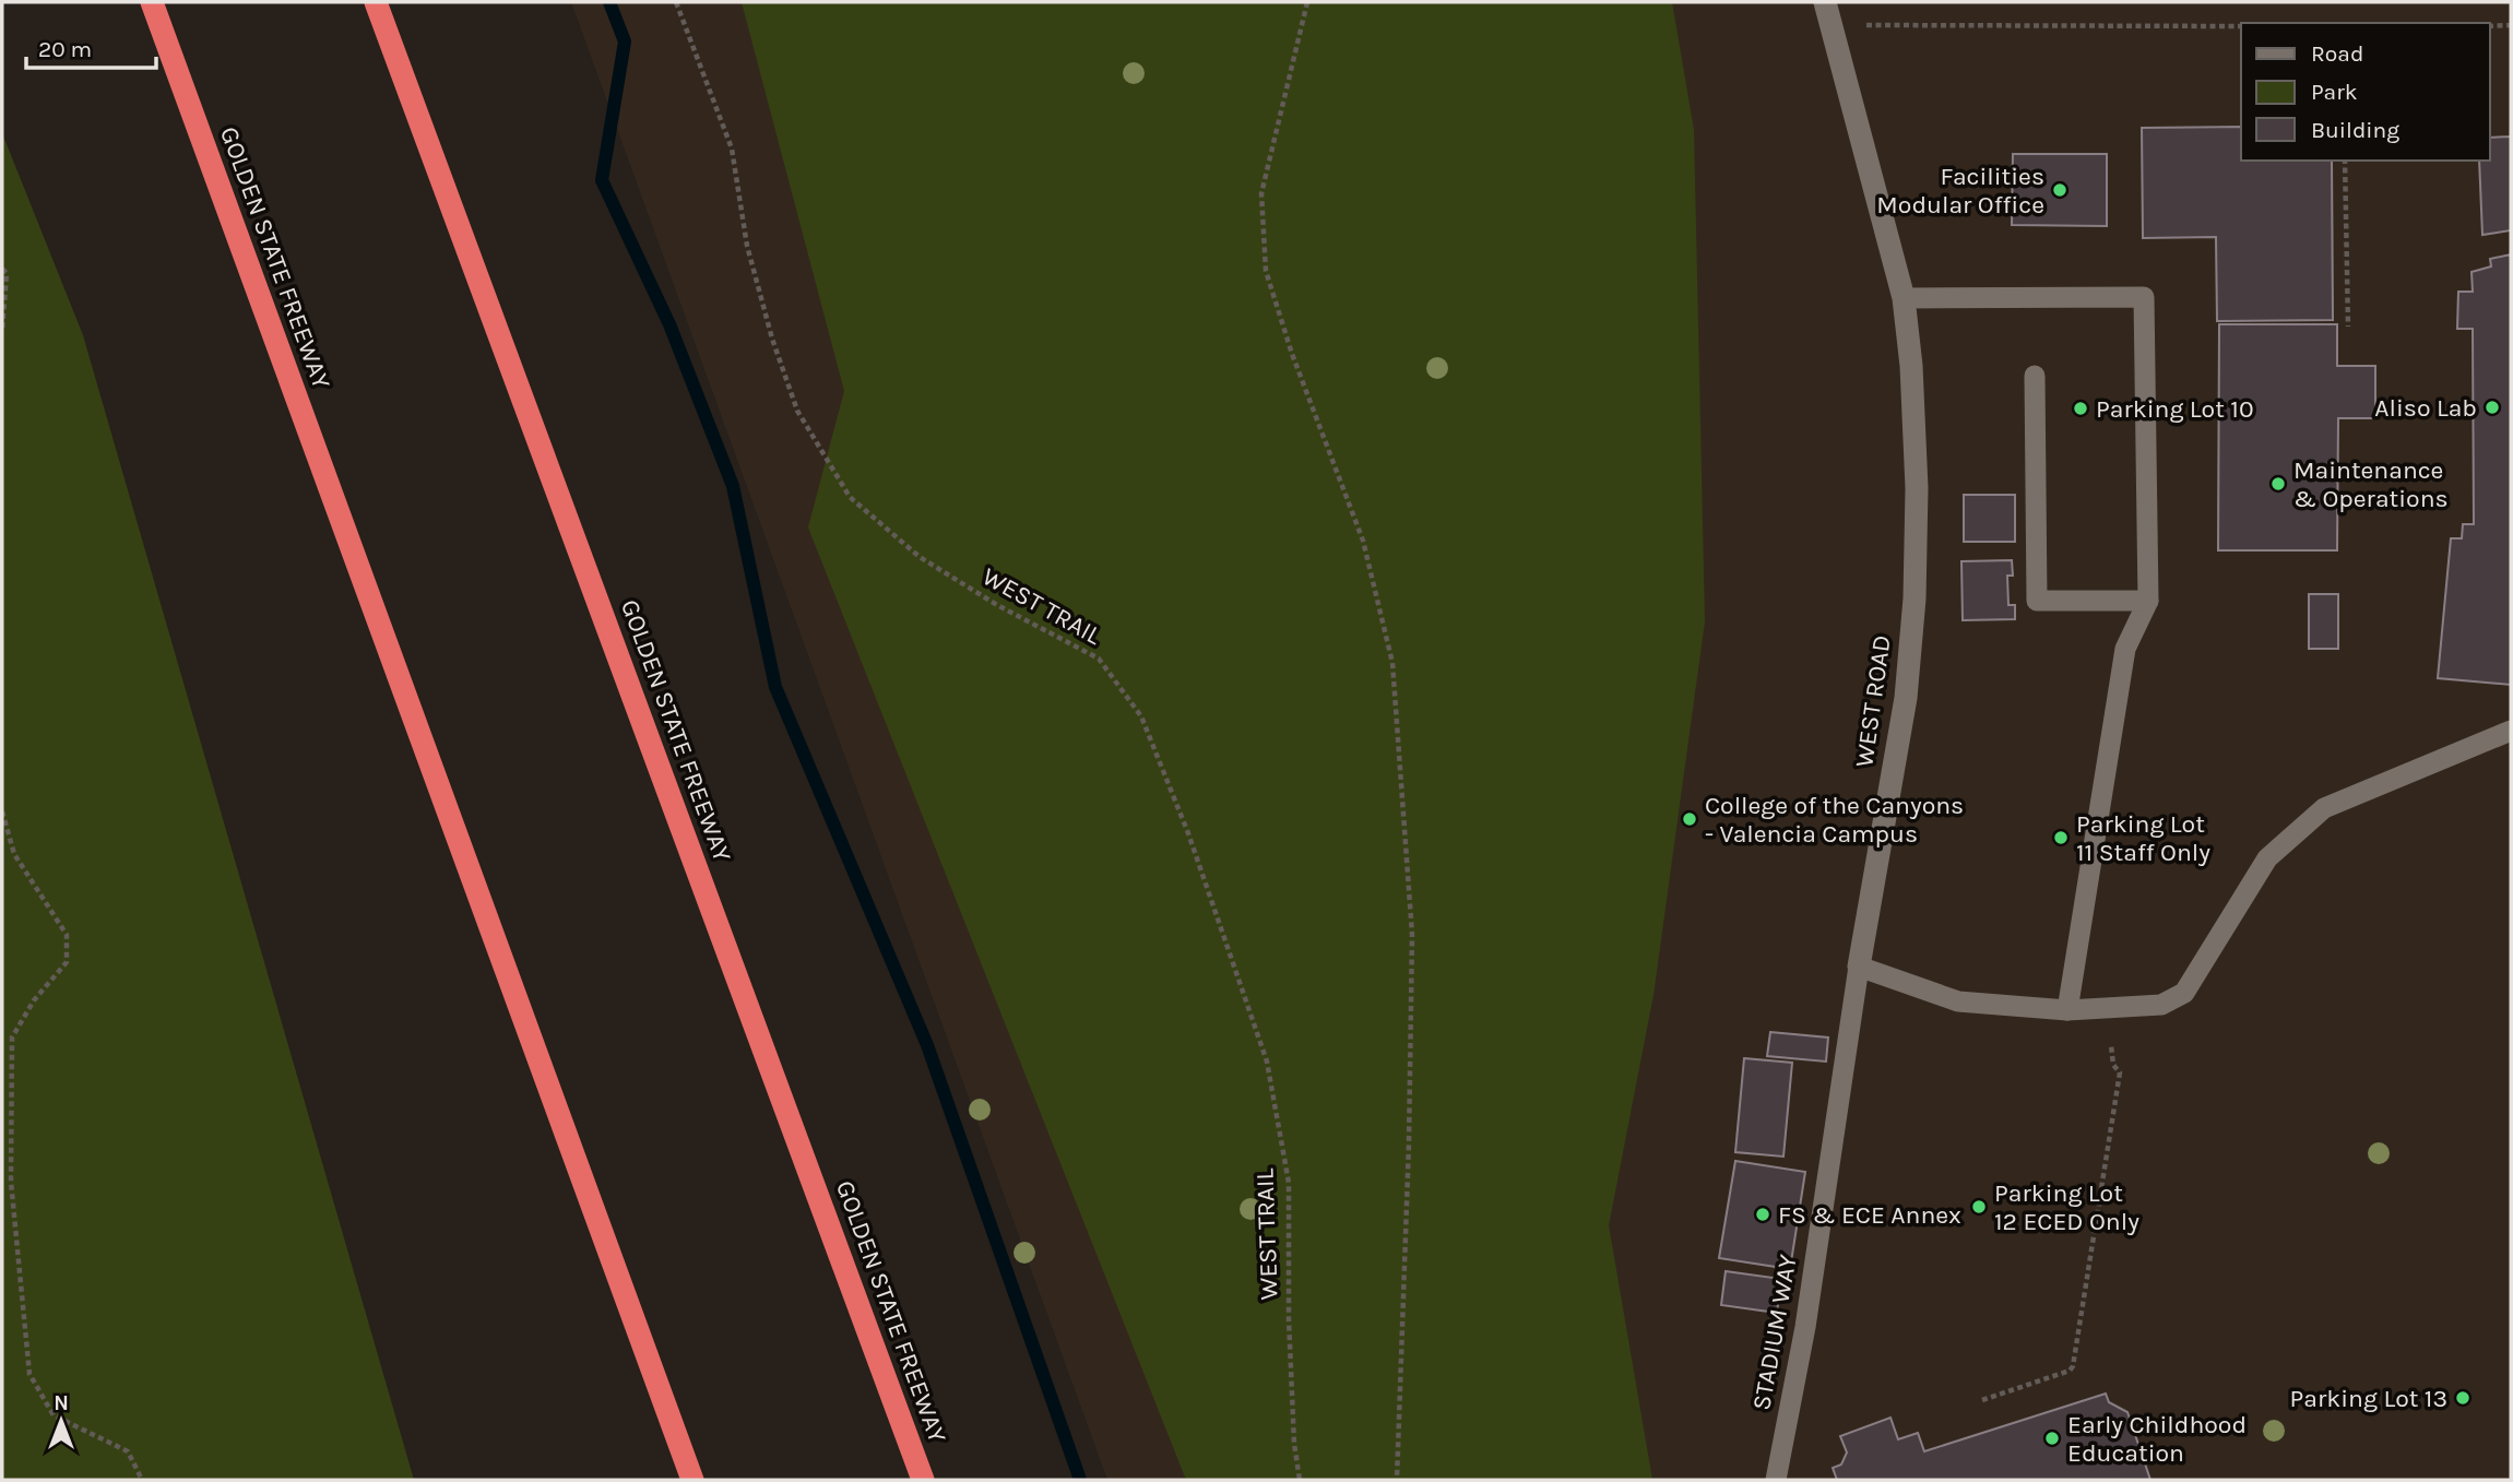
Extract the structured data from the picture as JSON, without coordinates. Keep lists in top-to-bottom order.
{
  "streets": {
    "highway": ["GOLDEN STATE FREEWAY"],
    "street": ["WEST ROAD"],
    "lane": ["STADIUM WAY"],
    "path": ["WEST TRAIL"]
  },
  "crossings": [
    ["WEST ROAD", "STADIUM WAY"]
  ],
  "places": [
    "Facilities Modular Office",
    "Aliso Lab",
    "Parking Lot 10",
    "Maintenance & Operations",
    "College of the Canyons - Valencia Campus",
    "Parking Lot 11 Staff Only",
    "Parking Lot 12 ECED Only",
    "FS & ECE Annex",
    "Parking Lot 13",
    "Early Childhood Education"
  ],
  "legend": ["Road", "Park", "Building"],
  "scale_bar": "20 m",
  "north": "top"
}
